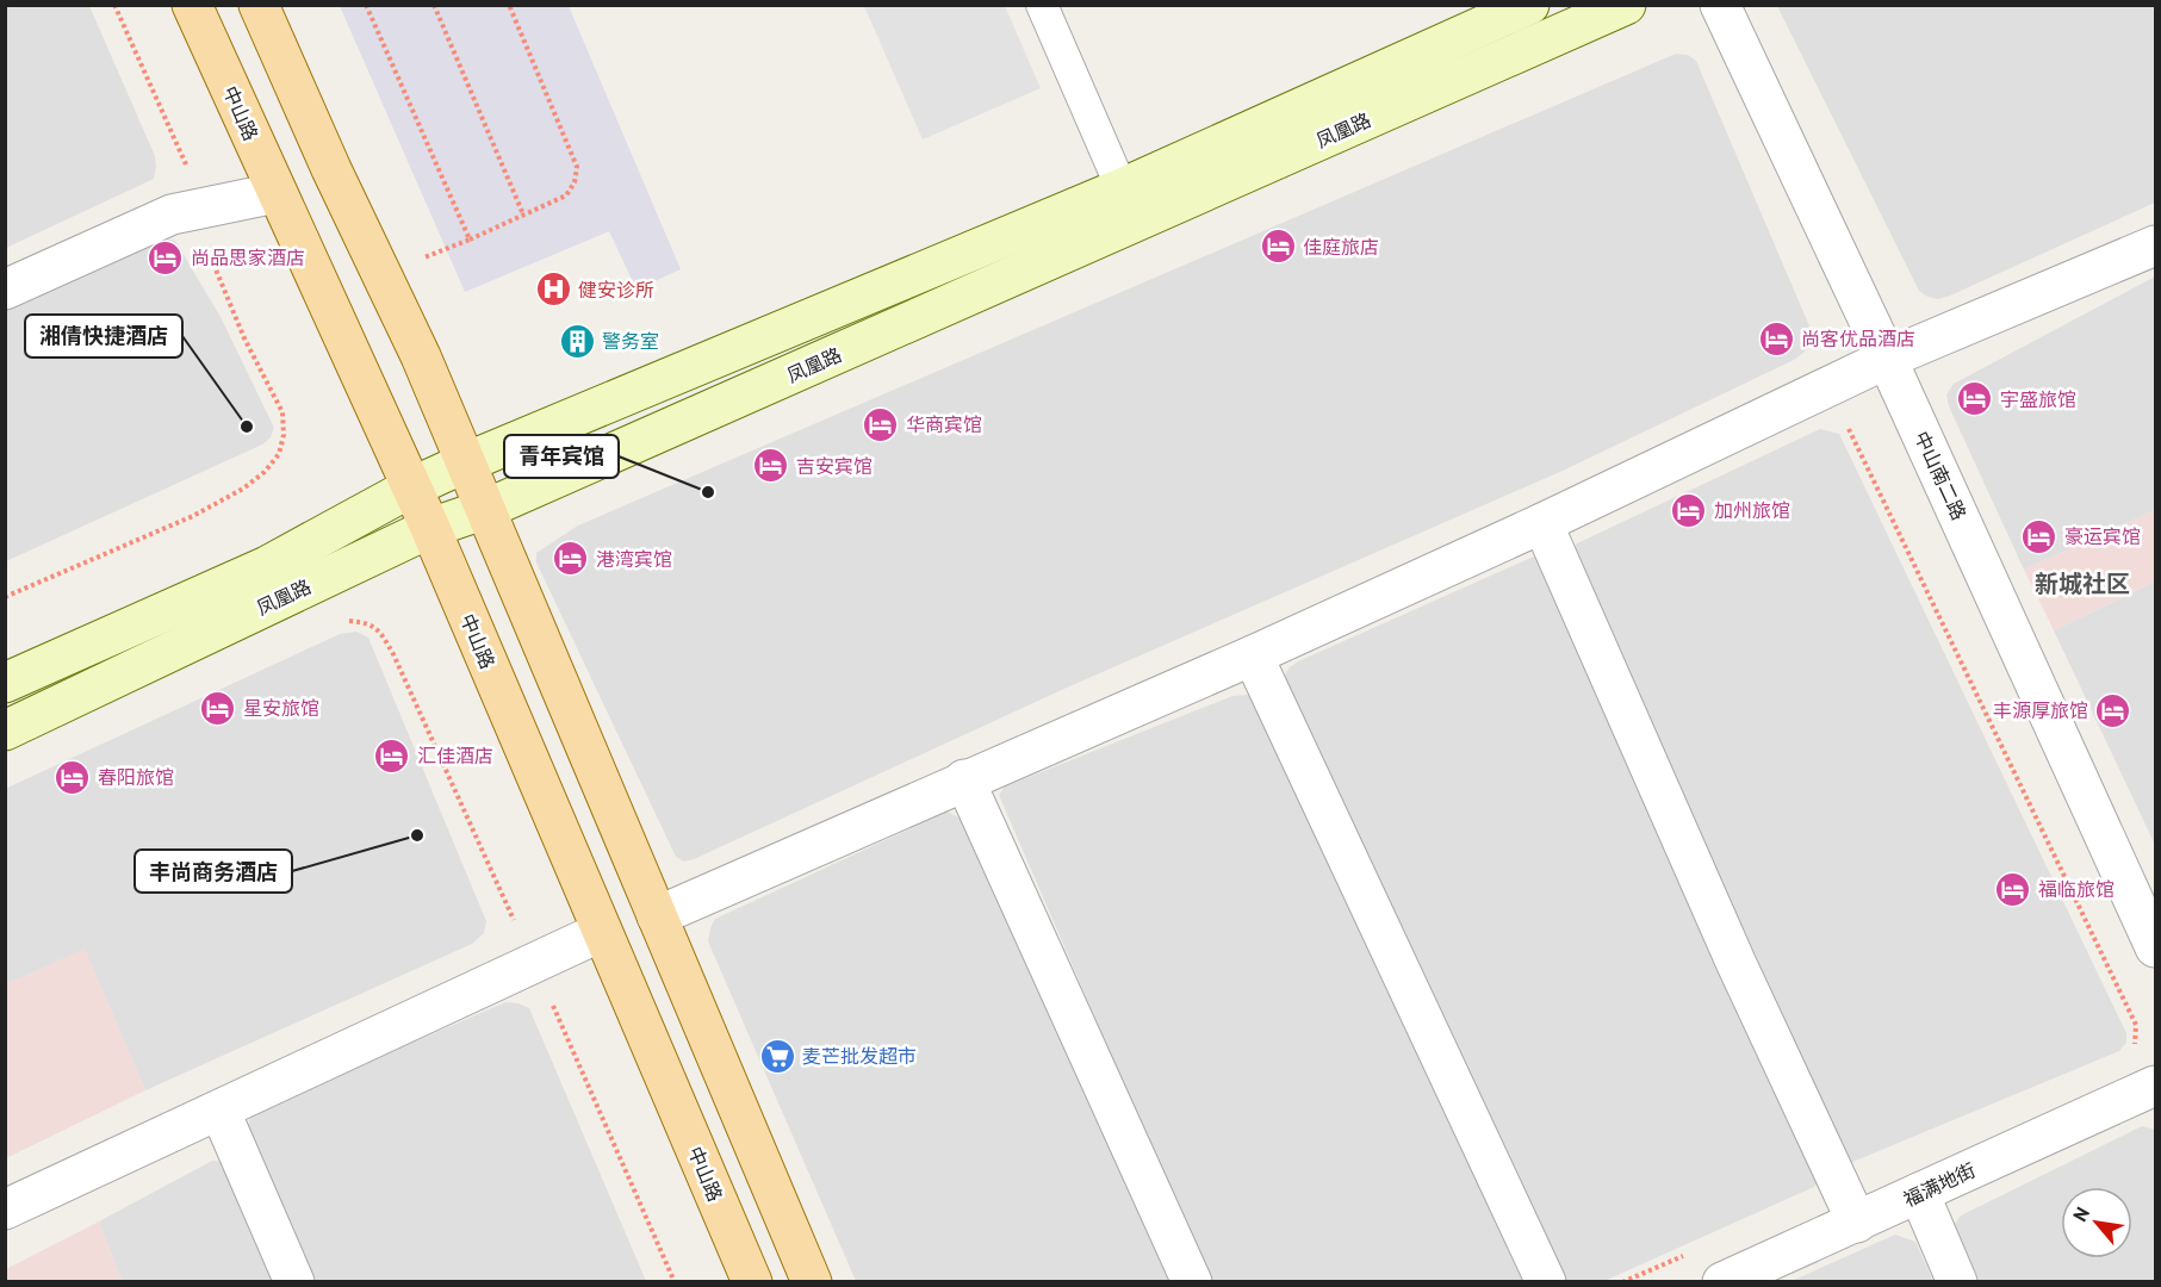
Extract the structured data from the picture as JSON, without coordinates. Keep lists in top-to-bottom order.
{
  "streets": {
    "main road": ["中山路", "凤凰路"],
    "street": ["中山南二路", "福满地街"]
  },
  "crossings": [
    ["中山路", "凤凰路"]
  ],
  "districts": ["新城社区"],
  "places": {
    "hotel": [
      "佳庭旅店",
      "尚品思家酒店",
      "尚客优品酒店",
      "宇盛旅馆",
      "华商宾馆",
      "吉安宾馆",
      "加州旅馆",
      "豪运宾馆",
      "港湾宾馆",
      "星安旅馆",
      "丰源厚旅馆",
      "汇佳酒店",
      "春阳旅馆",
      "福临旅馆"
    ],
    "hospital": ["健安诊所"],
    "building": ["警务室"],
    "other": ["湘倩快捷酒店", "青年宾馆", "丰尚商务酒店"],
    "supermarket": ["麦芒批发超市"]
  },
  "north": "top left"
}
